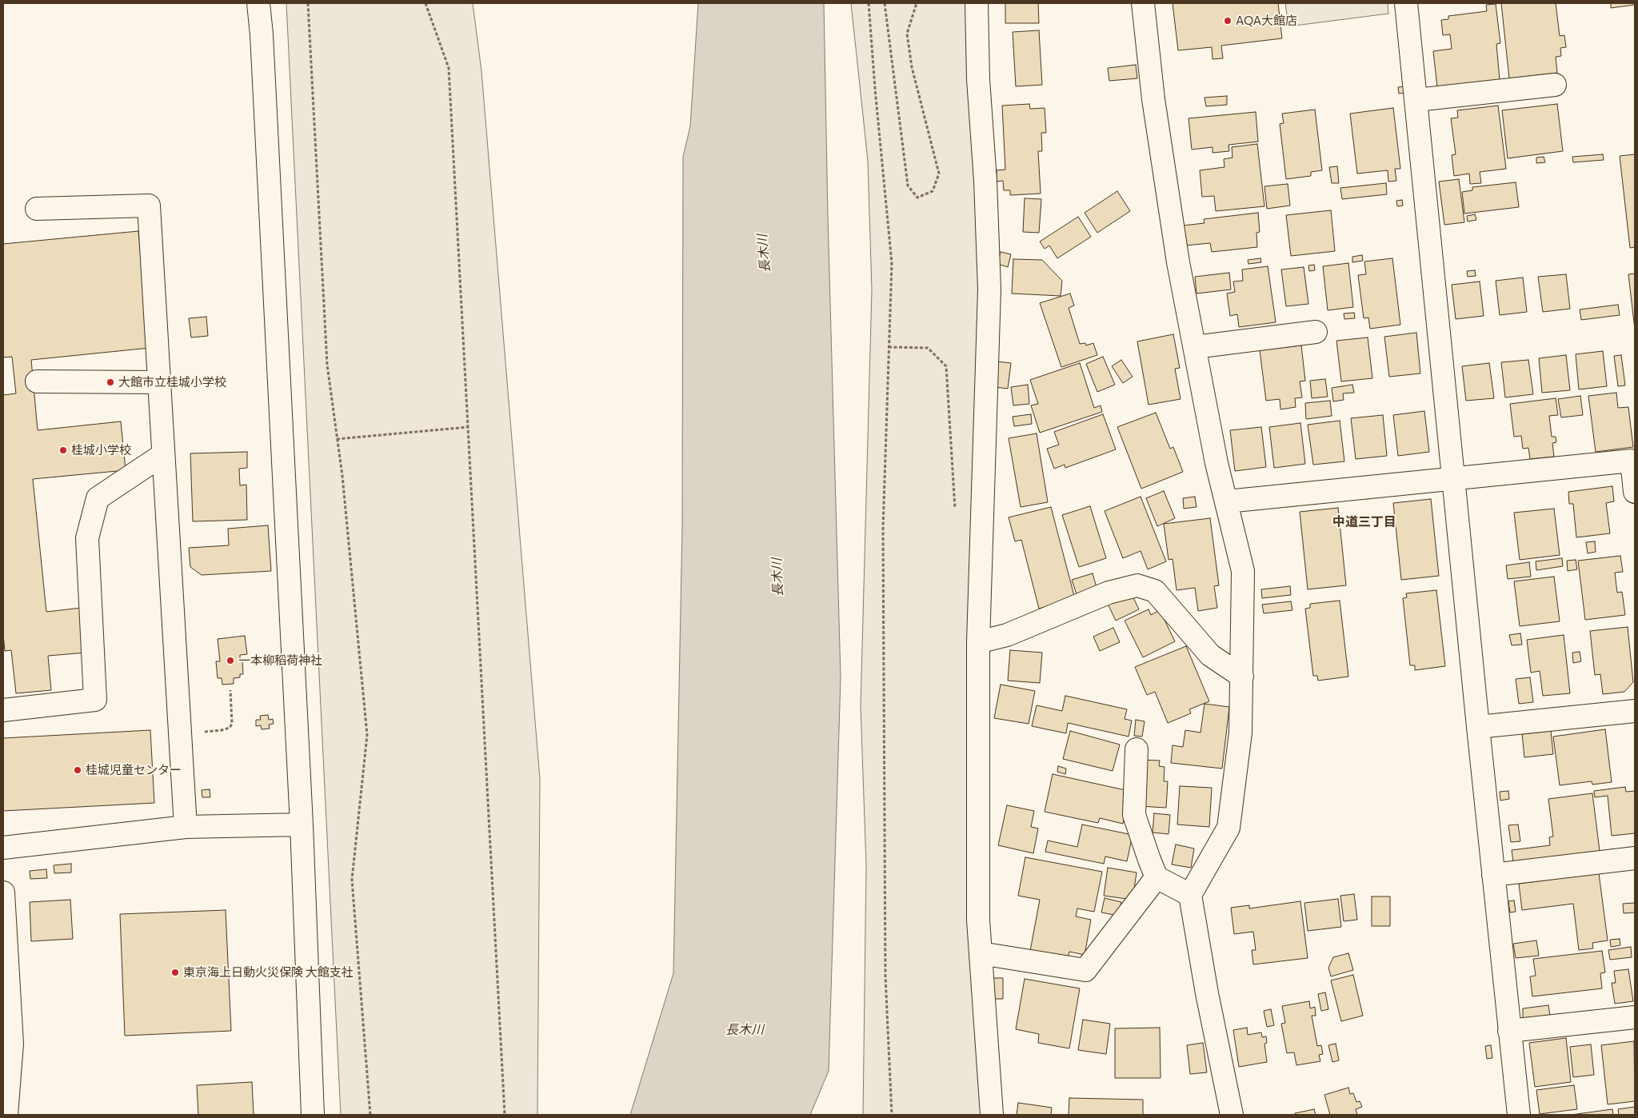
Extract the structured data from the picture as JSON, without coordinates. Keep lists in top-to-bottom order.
{
  "districts": ["中道三丁目"],
  "water": ["長木川"],
  "places": [
    "AQA大館店",
    "大館市立桂城小学校",
    "桂城小学校",
    "一本柳稻荷神社",
    "桂城児童センター",
    "東京海上日動火災保険 大館支社"
  ]
}
